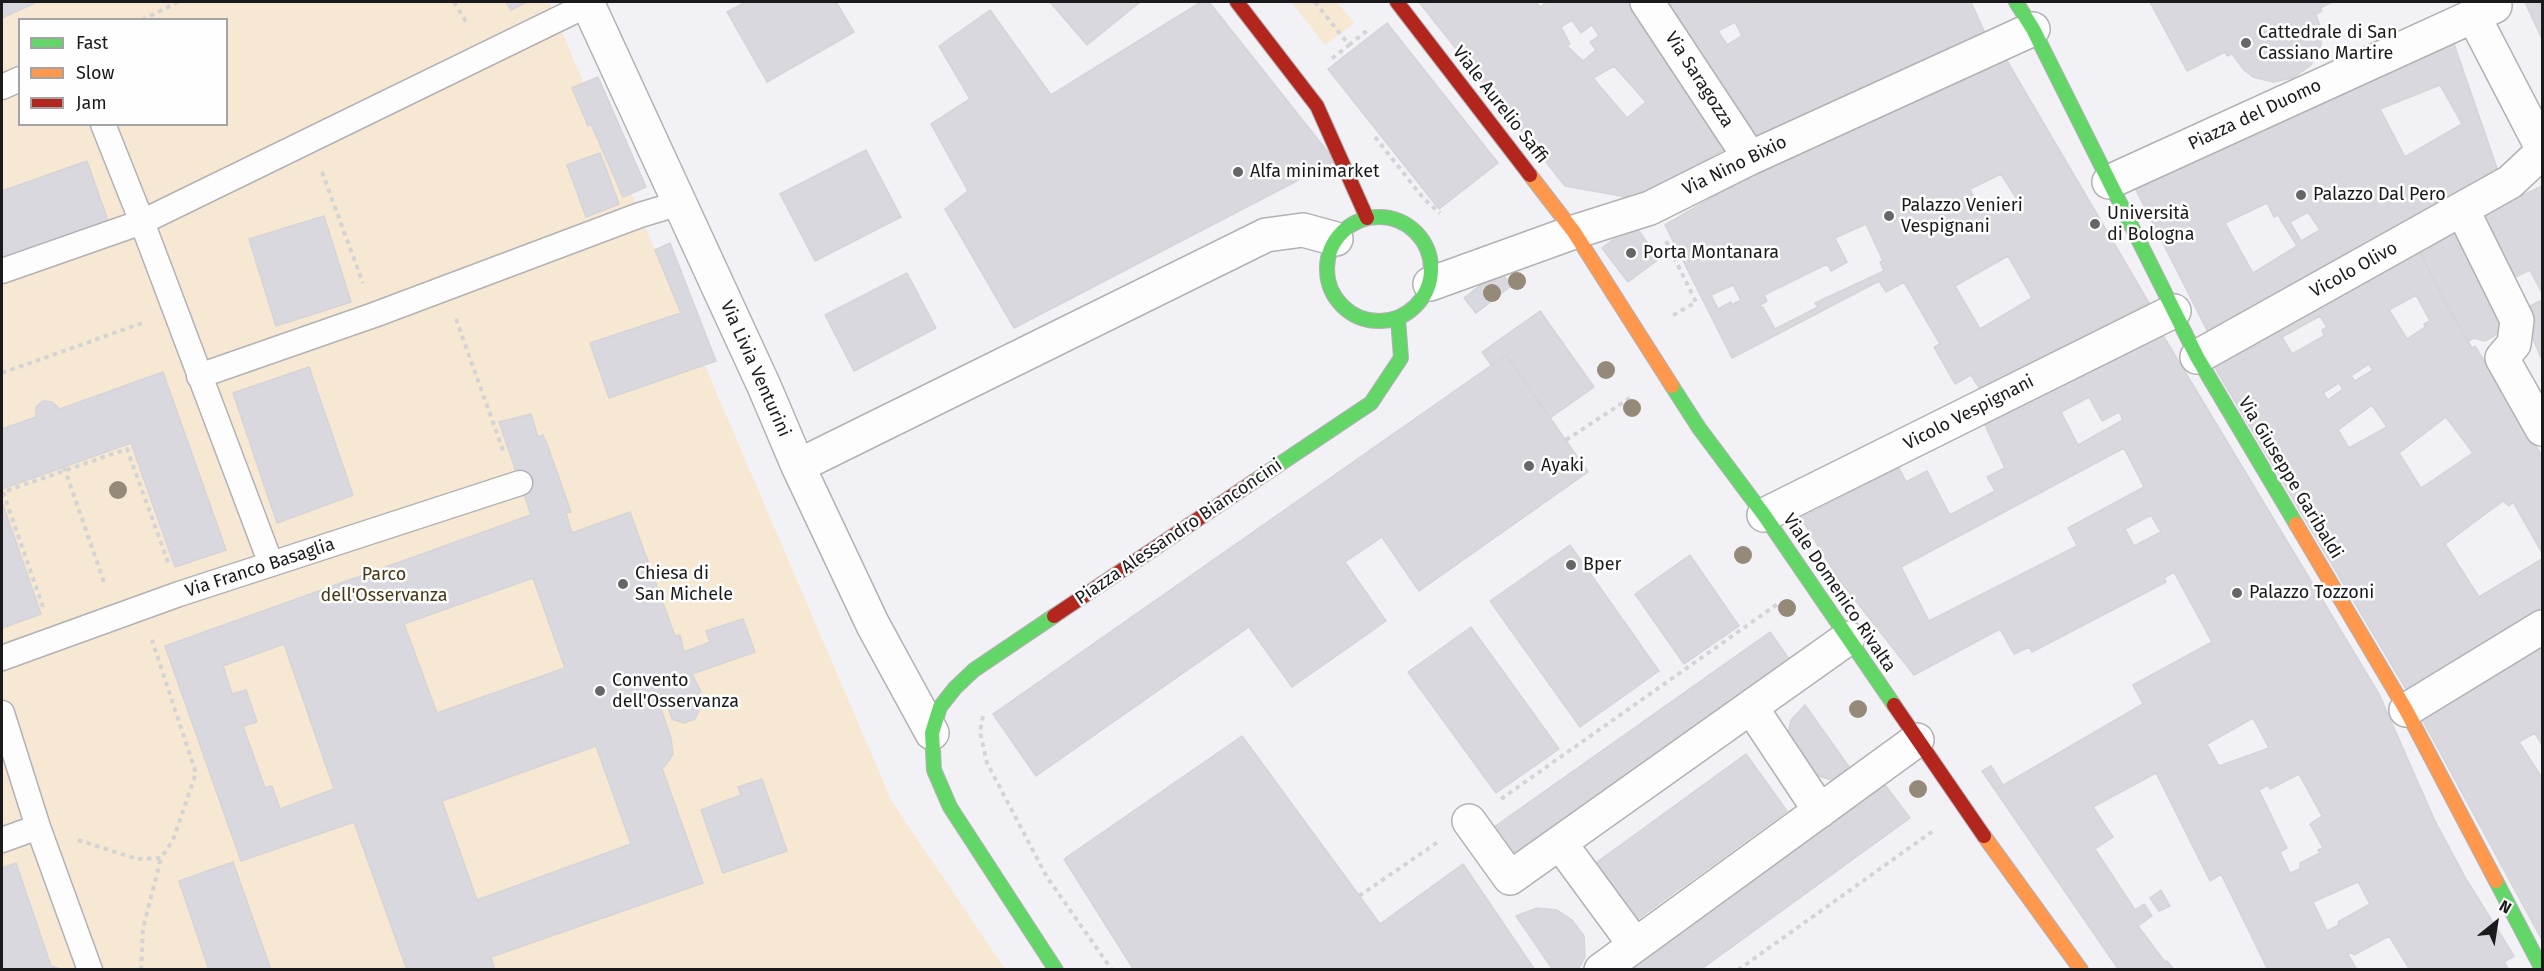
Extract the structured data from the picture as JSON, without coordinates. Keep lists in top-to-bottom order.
{
  "streets": {
    "street": [
      "Via Saragozza",
      "Viale Aurelio Saffi",
      "Piazza del Duomo",
      "Via Nino Bixio",
      "Vicolo Olivo",
      "Via Livia Venturini",
      "Vicolo Vespignani",
      "Via Giuseppe Garibaldi",
      "Piazza Alessandro Bianconcini",
      "Viale Domenico Rivalta"
    ],
    "lane": ["Via Franco Basaglia"]
  },
  "crossings": [
    ["Via Saragozza", "Via Nino Bixio"],
    ["Viale Aurelio Saffi", "Via Nino Bixio"],
    ["Viale Aurelio Saffi", "Viale Domenico Rivalta"],
    ["Piazza del Duomo", "Via Giuseppe Garibaldi"],
    ["Via Nino Bixio", "Via Giuseppe Garibaldi"],
    ["Via Nino Bixio", "Piazza Alessandro Bianconcini"],
    ["Via Nino Bixio", "Viale Domenico Rivalta"],
    ["Vicolo Olivo", "Via Giuseppe Garibaldi"],
    ["Via Livia Venturini", "Piazza Alessandro Bianconcini"],
    ["Vicolo Vespignani", "Via Giuseppe Garibaldi"],
    ["Vicolo Vespignani", "Viale Domenico Rivalta"]
  ],
  "parks": ["Parco dell'Osservanza"],
  "places": [
    "Cattedrale di San Cassiano Martire",
    "Alfa minimarket",
    "Palazzo Dal Pero",
    "Palazzo Venieri Vespignani",
    "Università di Bologna",
    "Porta Montanara",
    "Ayaki",
    "Bper",
    "Chiesa di San Michele",
    "Palazzo Tozzoni",
    "Convento dell'Osservanza"
  ],
  "legend": ["Fast", "Slow", "Jam"],
  "north": "top right"
}
